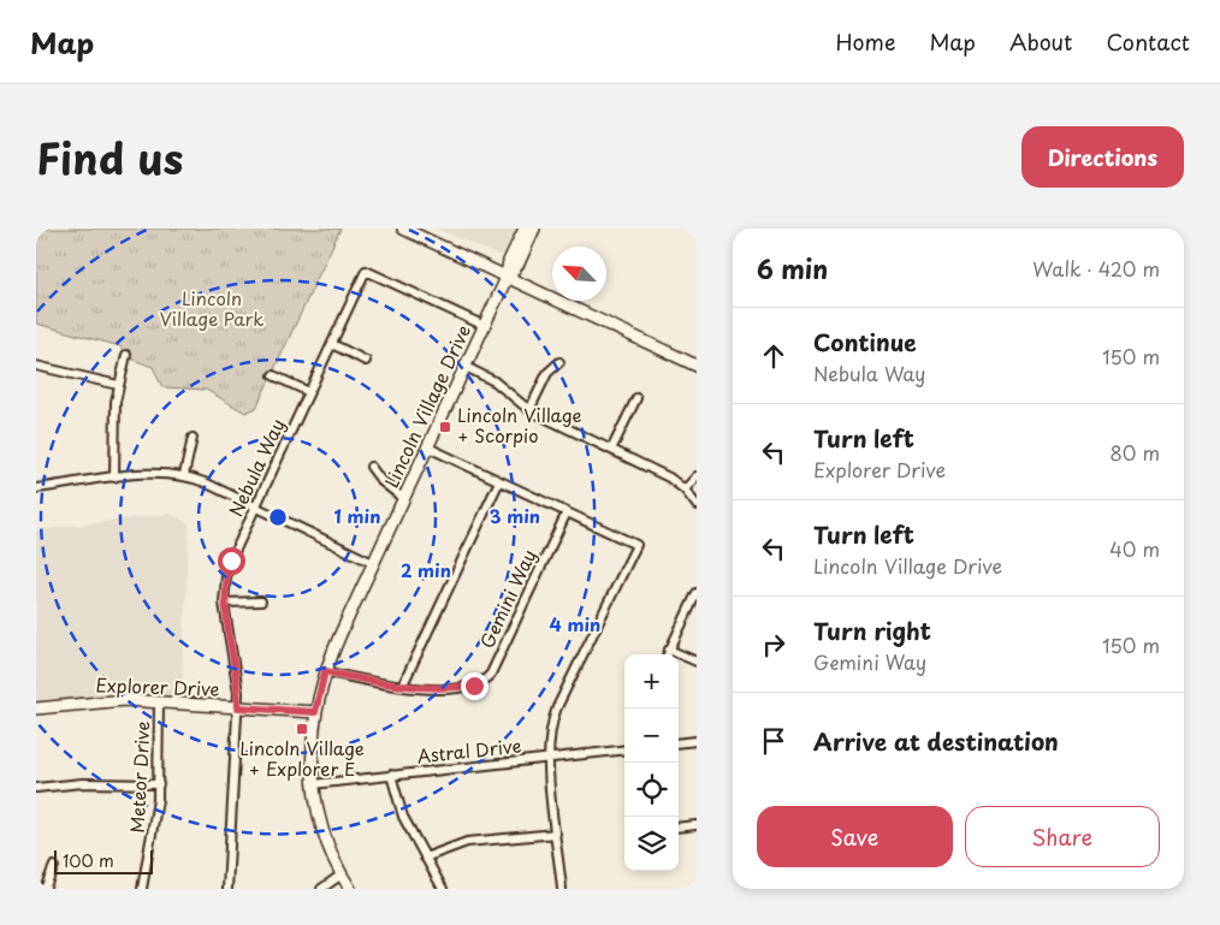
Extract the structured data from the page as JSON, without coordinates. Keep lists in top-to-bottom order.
{
  "streets": {
    "street": [
      "Lincoln Village Drive",
      "Nebula Way",
      "Gemini Way",
      "Explorer Drive",
      "Astral Drive",
      "Meteor Drive"
    ]
  },
  "crossings": [
    ["Lincoln Village Drive", "Nebula Way"],
    ["Lincoln Village Drive", "Gemini Way"],
    ["Lincoln Village Drive", "Explorer Drive"],
    ["Lincoln Village Drive", "Astral Drive"],
    ["Nebula Way", "Explorer Drive"],
    ["Explorer Drive", "Meteor Drive"]
  ],
  "parks": ["Lincoln Village Park"],
  "places": {
    "transit": ["Lincoln Village + Scorpio", "Lincoln Village + Explorer E"]
  },
  "scale_bar": "100 m",
  "north": "top left",
  "page": {
    "header": "Map",
    "nav": [
      "Home",
      "Map",
      "About",
      "Contact"
    ],
    "title": "Find us",
    "buttons": [
      "Directions",
      ["Save", "Share"]
    ],
    "heading": ["6 min", "Walk · 420 m"],
    "list": [
      ["Continue", "Nebula Way", "150 m"],
      ["Turn left", "Explorer Drive", "80 m"],
      ["Turn left", "Lincoln Village Drive", "40 m"],
      ["Turn right", "Gemini Way", "150 m"],
      "Arrive at destination"
    ],
    "map_buttons": ["+", "−"],
    "scale": "100 m"
  },
  "rings": [
    "1 min",
    "3 min",
    "2 min",
    "4 min"
  ]
}
